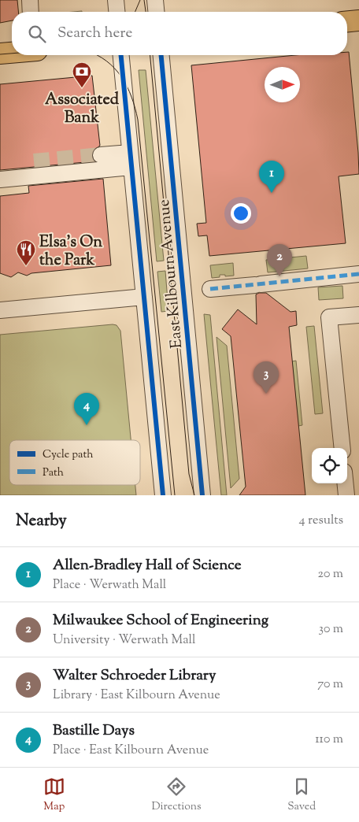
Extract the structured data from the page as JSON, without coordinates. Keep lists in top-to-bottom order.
{
  "streets": {
    "street": ["East Kilbourn Avenue"]
  },
  "places": {
    "bank": ["Associated Bank"],
    "restaurant": ["Elsa's On the Park"]
  },
  "legend": ["Cycle path", "Path"],
  "north": "right",
  "page": {
    "search": "Search here",
    "pins": [
      "1",
      "2",
      "3",
      "4"
    ],
    "heading": ["Nearby", "4 results"],
    "list": [
      {
        "mark": "1",
        "name": "Allen-Bradley Hall of Science",
        "note": "Place · Werwath Mall",
        "value": "20 m"
      },
      {
        "mark": "2",
        "name": "Milwaukee School of Engineering",
        "note": "University · Werwath Mall",
        "value": "30 m"
      },
      {
        "mark": "3",
        "name": "Walter Schroeder Library",
        "note": "Library · East Kilbourn Avenue",
        "value": "70 m"
      },
      {
        "mark": "4",
        "name": "Bastille Days",
        "note": "Place · East Kilbourn Avenue",
        "value": "110 m"
      }
    ],
    "nav": ["Map", "Directions", "Saved"]
  }
}
